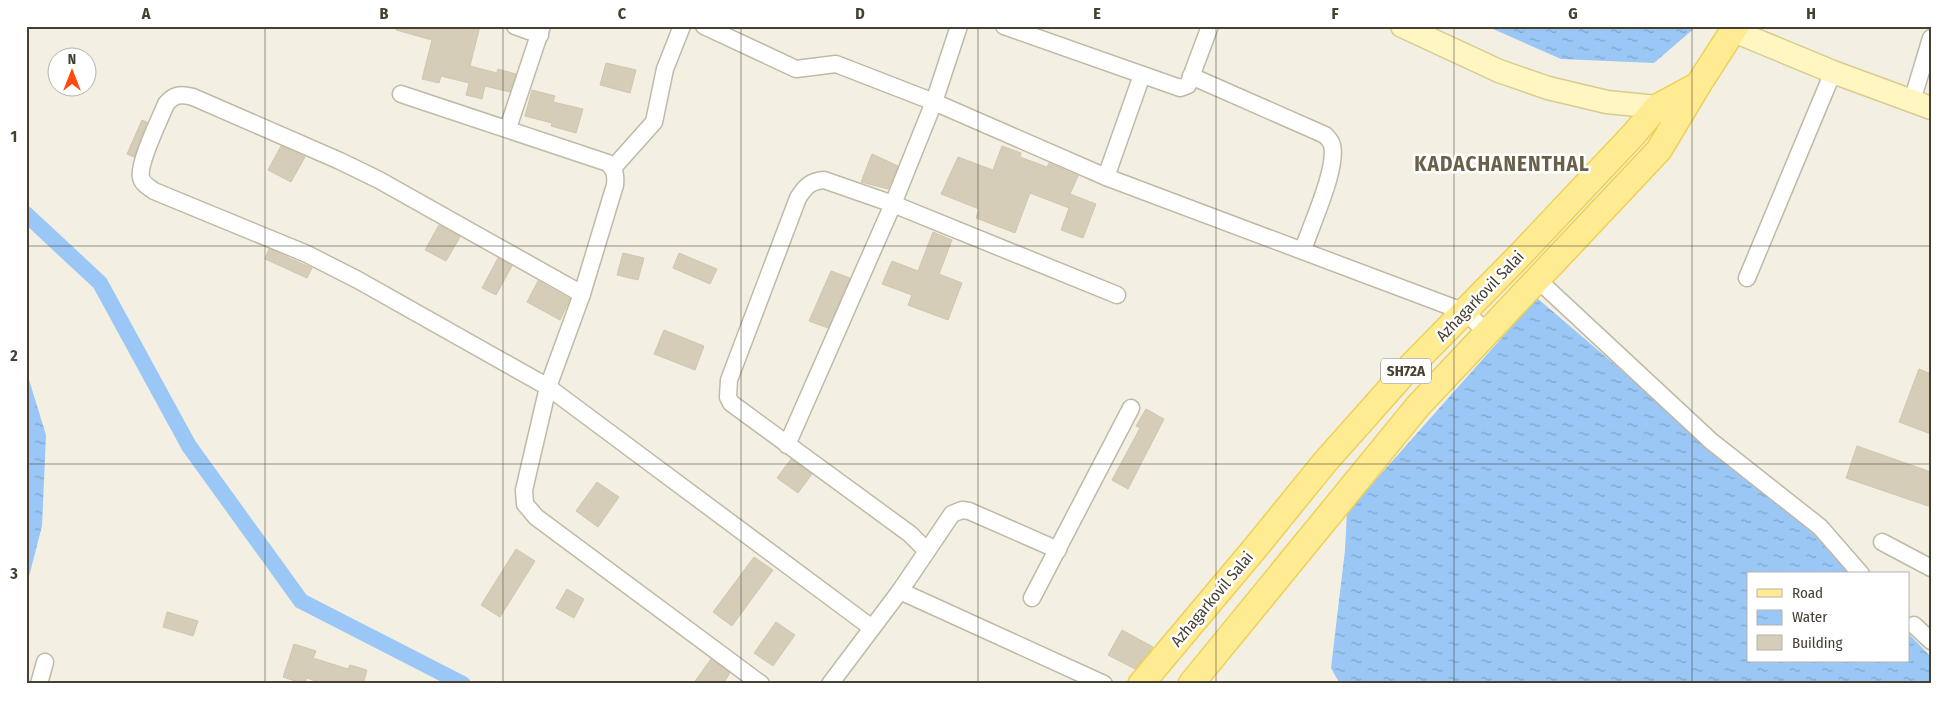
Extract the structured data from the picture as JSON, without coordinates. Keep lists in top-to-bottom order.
{
  "streets": {
    "main road": ["Azhagarkovil Salai", "SH72A"]
  },
  "districts": ["KADACHANENTHAL"],
  "legend": ["Road", "Water", "Building"],
  "north": "top",
  "grid": {
    "columns": [
      "A",
      "B",
      "C",
      "D",
      "E",
      "F",
      "G",
      "H"
    ],
    "rows": ["1", "2", "3"]
  }
}
